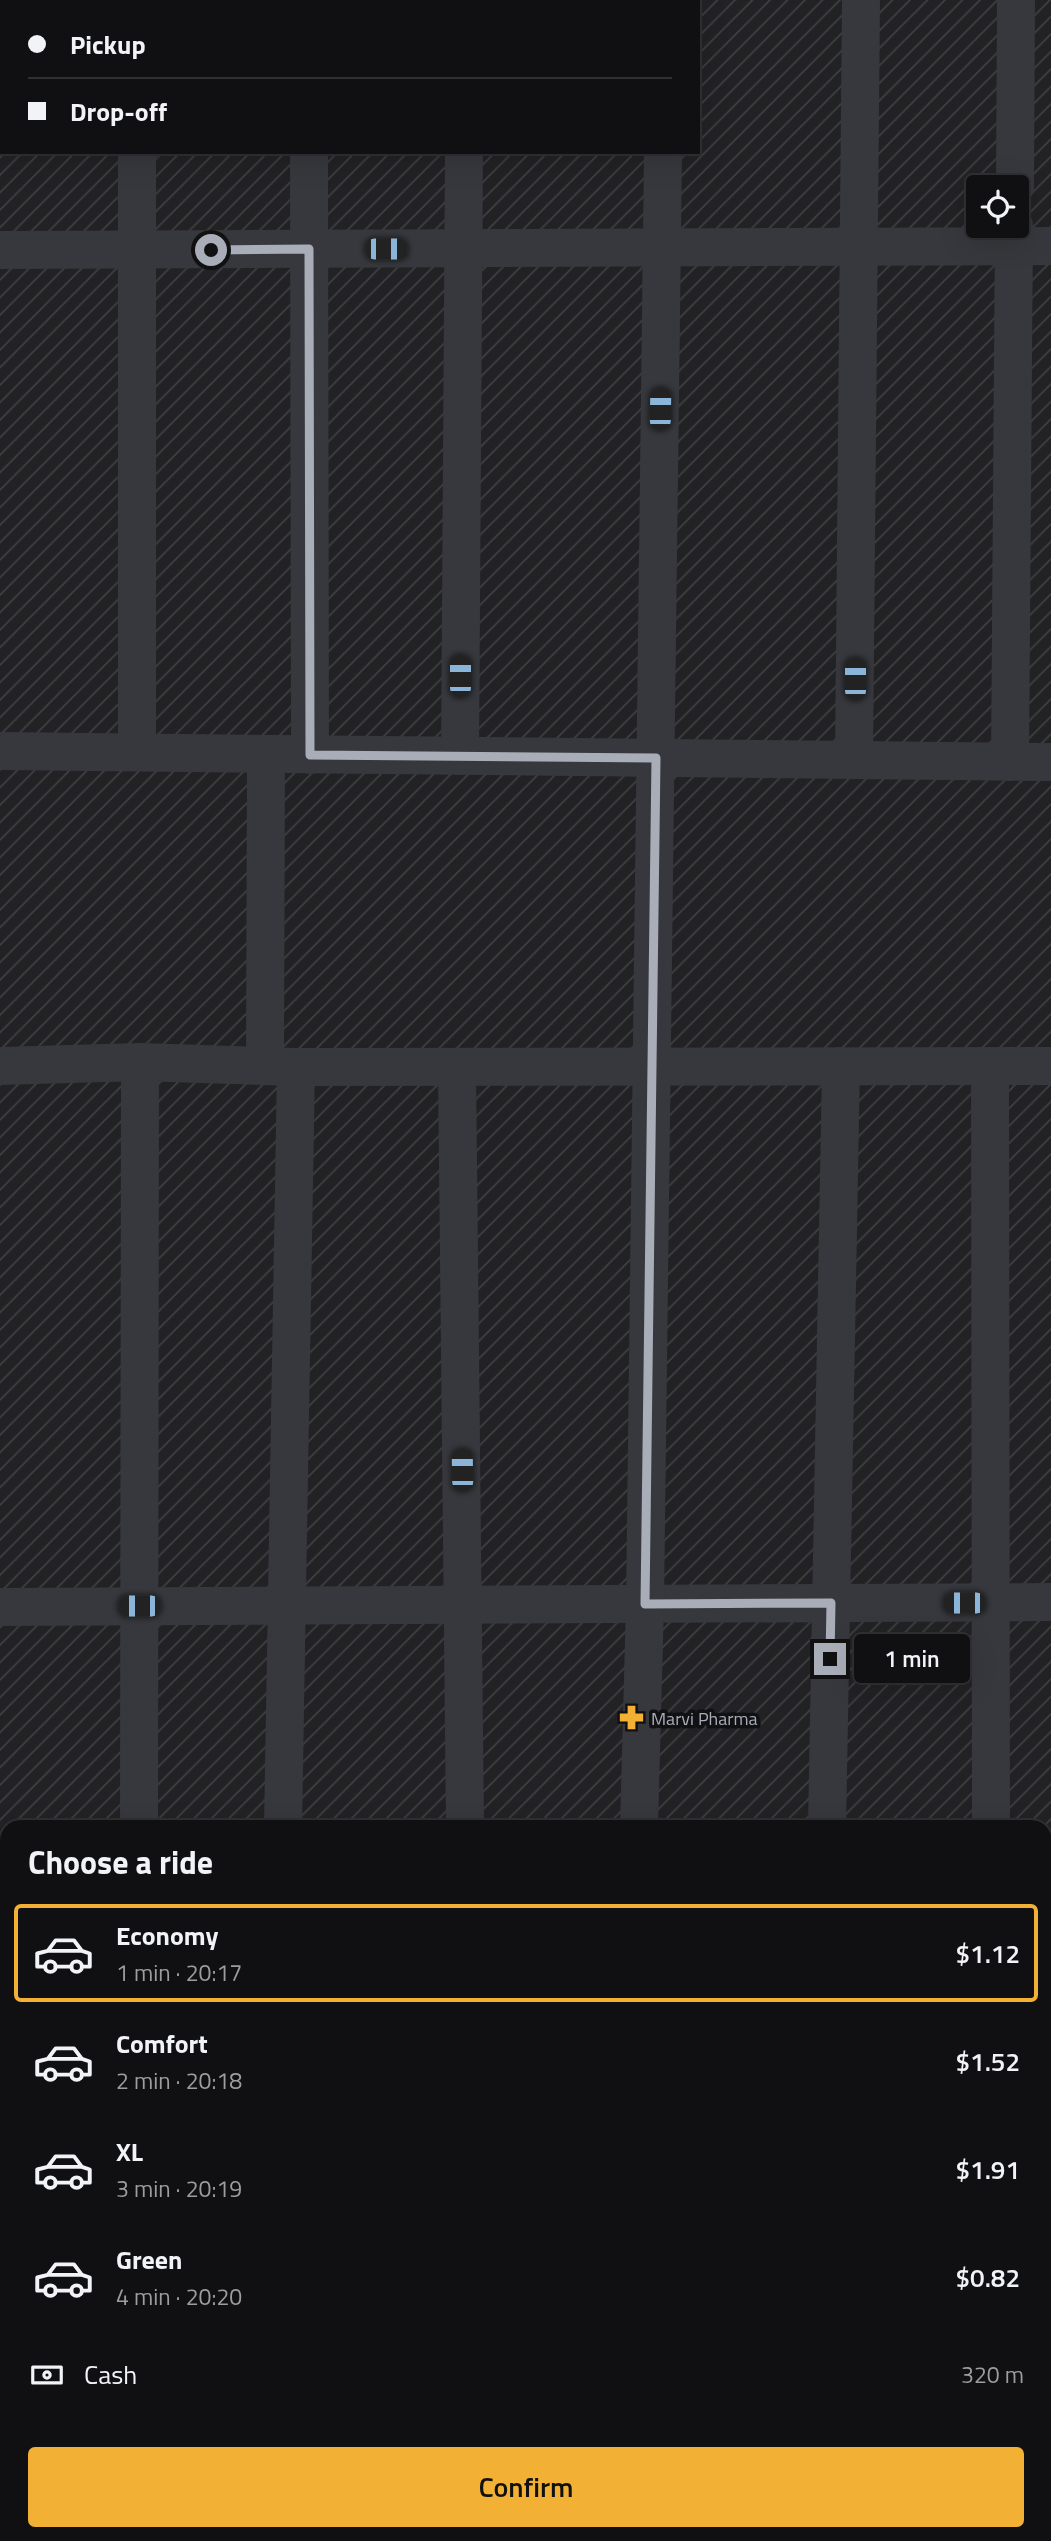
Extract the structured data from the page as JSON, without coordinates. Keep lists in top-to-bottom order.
{
  "places": {
    "pharmacy": ["Marvi Pharma"]
  },
  "page": {
    "banner": ["Pickup", "Drop-off"],
    "bubble": "1 min",
    "heading": "Choose a ride",
    "list": [
      {
        "name": "Economy",
        "note": "1 min · 20:17",
        "value": "$1.12"
      },
      {
        "name": "Comfort",
        "note": "2 min · 20:18",
        "value": "$1.52"
      },
      {
        "name": "XL",
        "note": "3 min · 20:19",
        "value": "$1.91"
      },
      {
        "name": "Green",
        "note": "4 min · 20:20",
        "value": "$0.82"
      }
    ],
    "pay": ["Cash", "320 m"],
    "buttons": "Confirm"
  }
}
